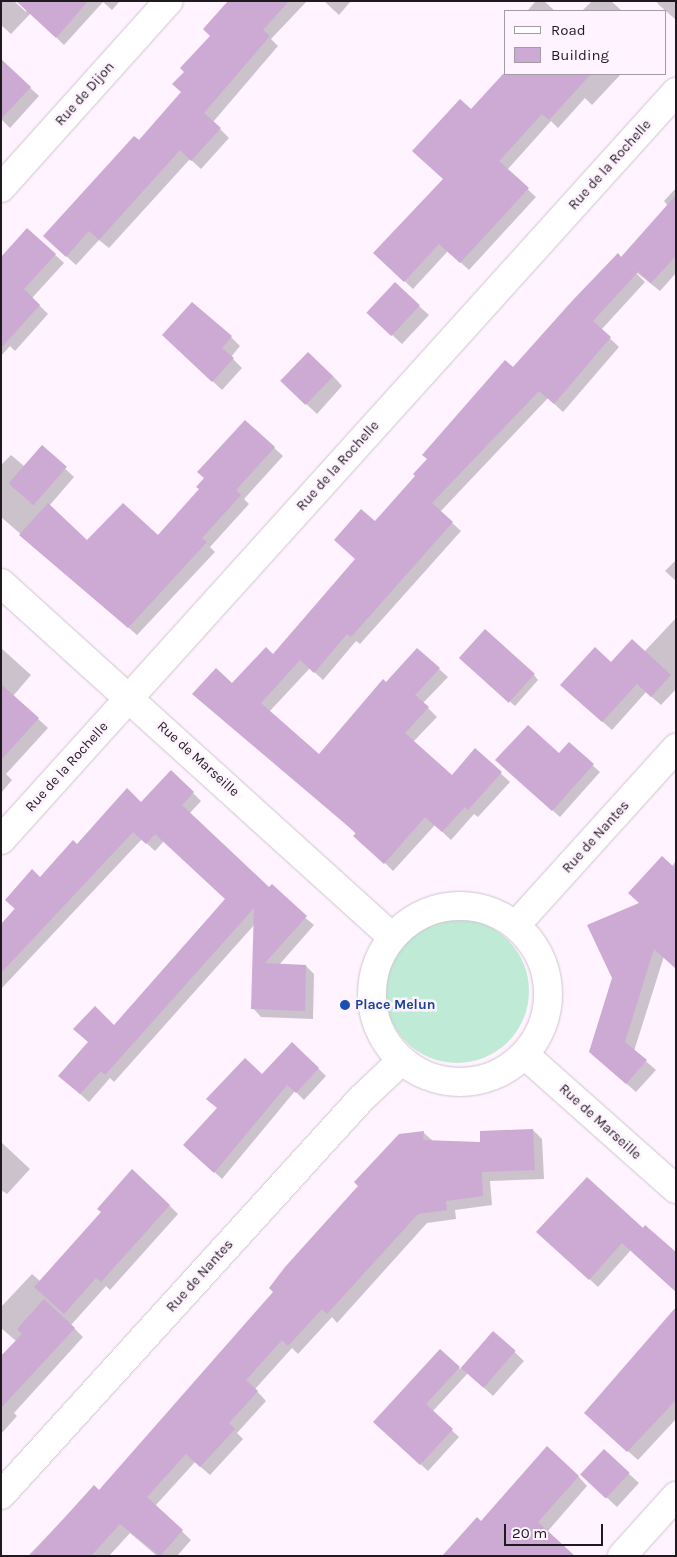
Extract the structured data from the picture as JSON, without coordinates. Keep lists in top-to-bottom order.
{
  "streets": {
    "street": [
      "Rue de Dijon",
      "Rue de la Rochelle",
      "Rue de Marseille",
      "Rue de Nantes"
    ]
  },
  "crossings": [
    ["Rue de la Rochelle", "Rue de Marseille"],
    ["Rue de Marseille", "Rue de Nantes"]
  ],
  "places": ["Place Melun"],
  "legend": ["Road", "Building"],
  "scale_bar": "20 m"
}
